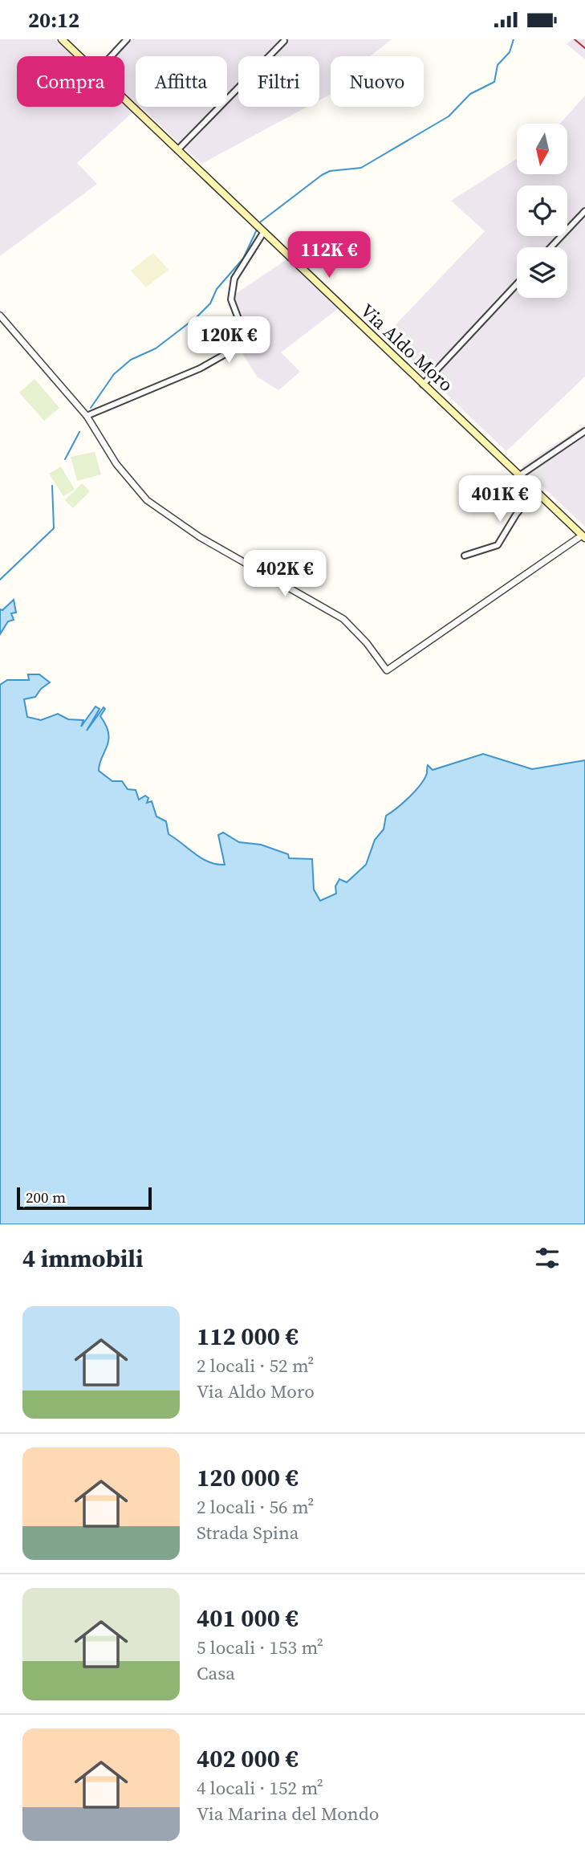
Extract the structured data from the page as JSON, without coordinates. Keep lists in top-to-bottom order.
{
  "streets": {
    "main road": ["Via Aldo Moro"]
  },
  "scale_bar": "200 m",
  "north": "bottom",
  "page": {
    "status": "20:12",
    "chip": [
      "Compra",
      "Affitta",
      "Filtri",
      "Nuovo"
    ],
    "price": [
      "112K €",
      "120K €",
      "401K €",
      "402K €"
    ],
    "scale": "200 m",
    "heading": "4 immobili",
    "list": [
      {
        "name": "112 000 €",
        "note": "2 locali · 52 m² · Via Aldo Moro"
      },
      {
        "name": "120 000 €",
        "note": "2 locali · 56 m² · Strada Spina"
      },
      {
        "name": "401 000 €",
        "note": "5 locali · 153 m² · Casa"
      },
      {
        "name": "402 000 €",
        "note": "4 locali · 152 m² · Via Marina del Mondo"
      }
    ]
  }
}
